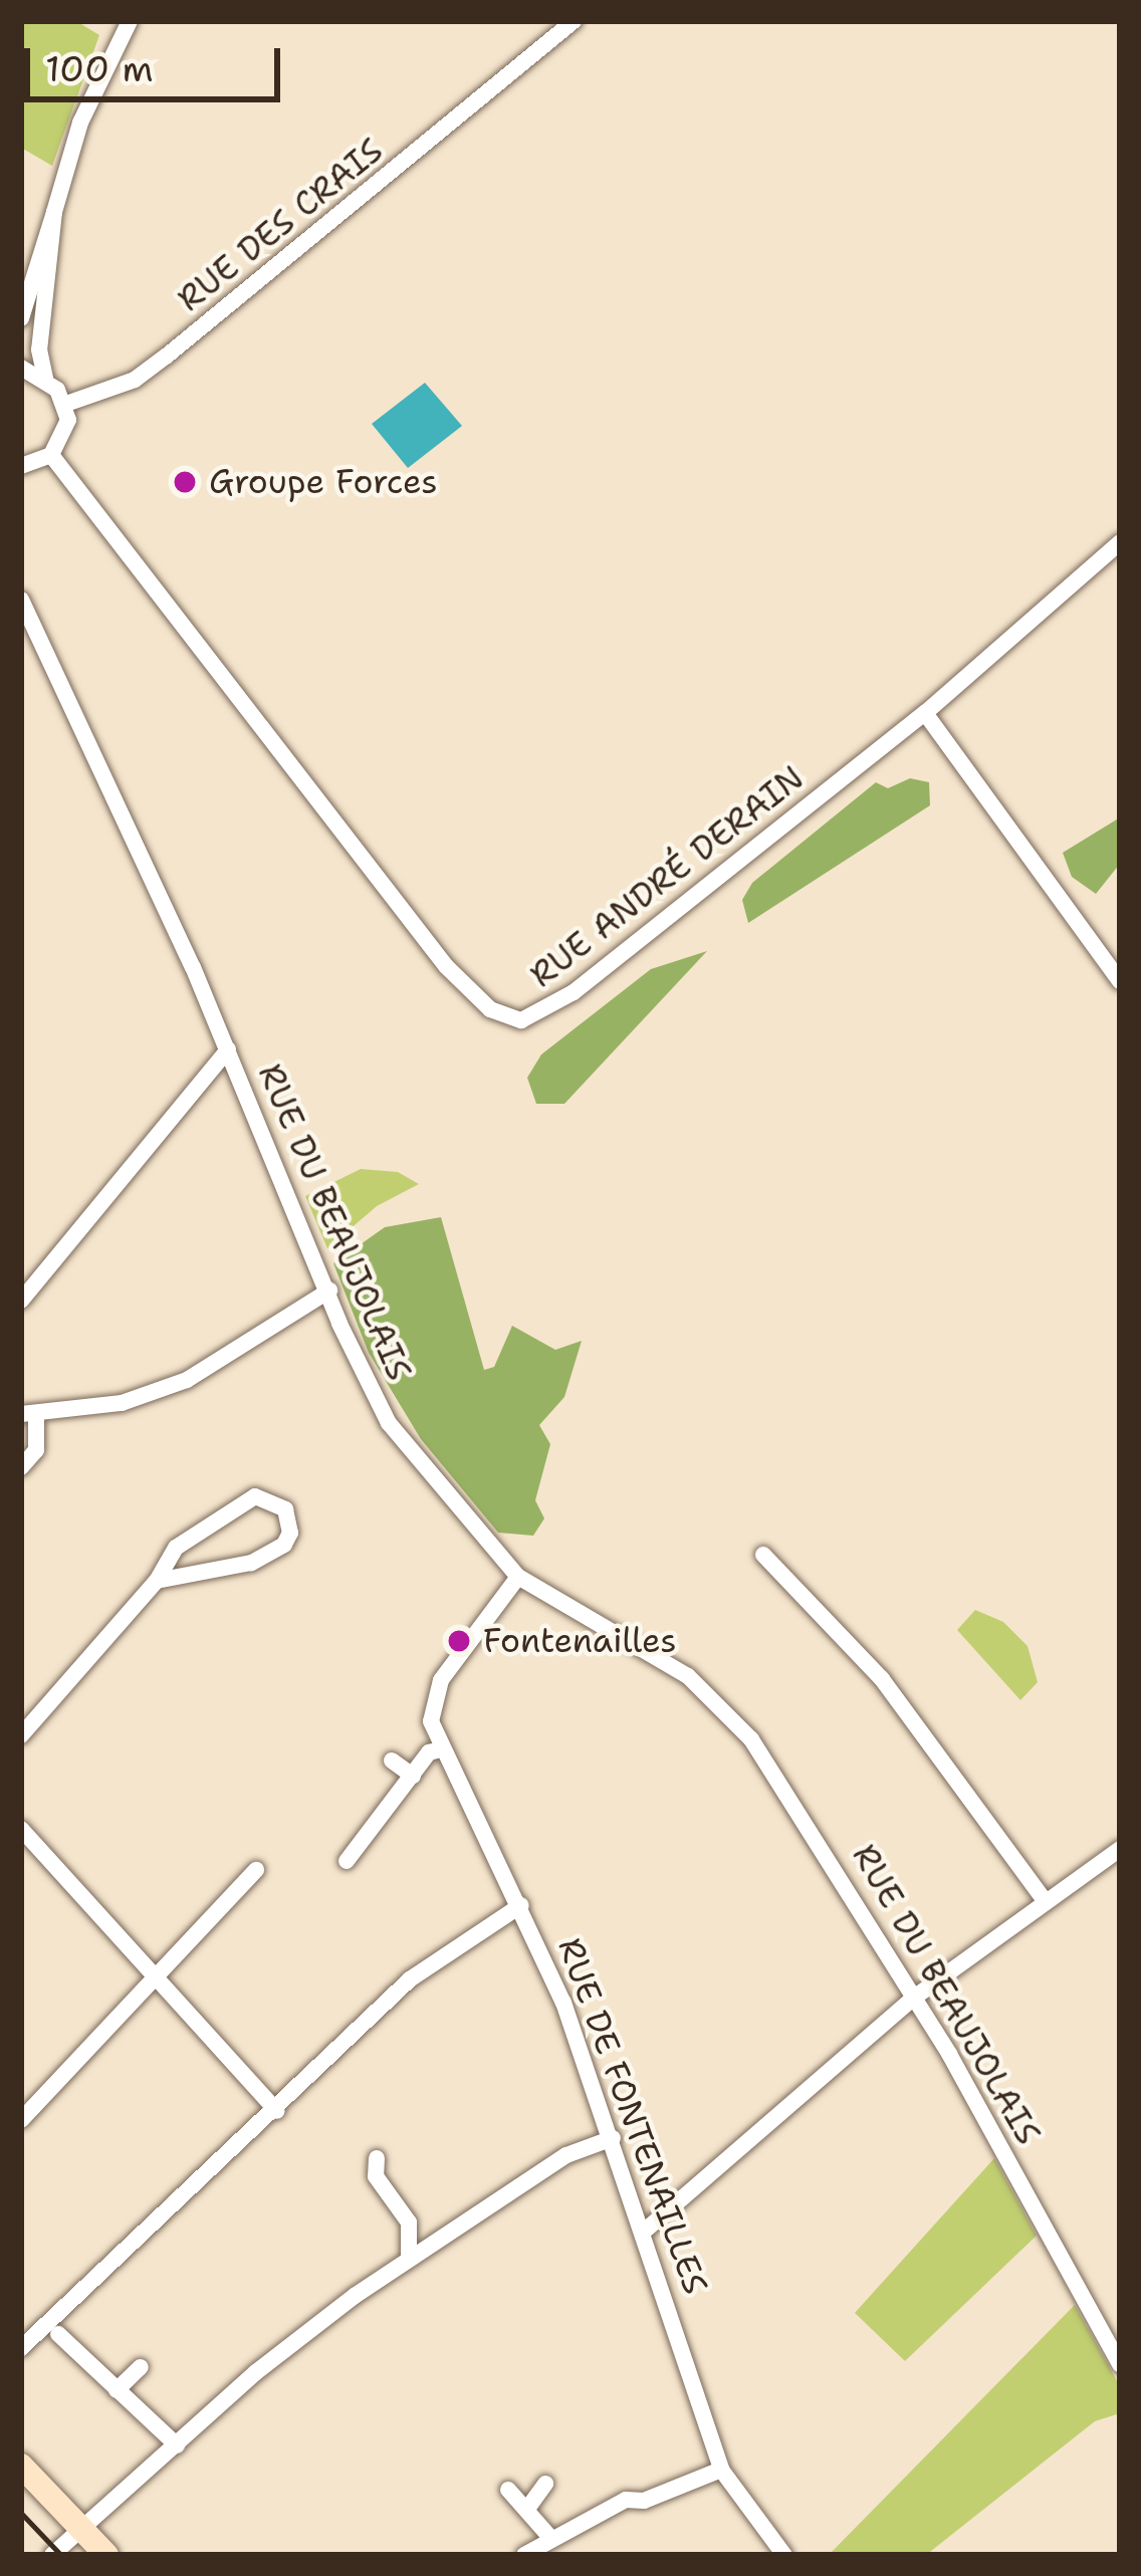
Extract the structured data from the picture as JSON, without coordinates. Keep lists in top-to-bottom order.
{
  "streets": {
    "street": [
      "RUE DES CRAIS",
      "RUE ANDRÉ DERAIN",
      "RUE DU BEAUJOLAIS",
      "RUE DE FONTENAILLES"
    ]
  },
  "crossings": [
    ["RUE DU BEAUJOLAIS", "RUE DE FONTENAILLES"]
  ],
  "places": ["Groupe Forces", "Fontenailles"],
  "scale_bar": "100 m"
}
